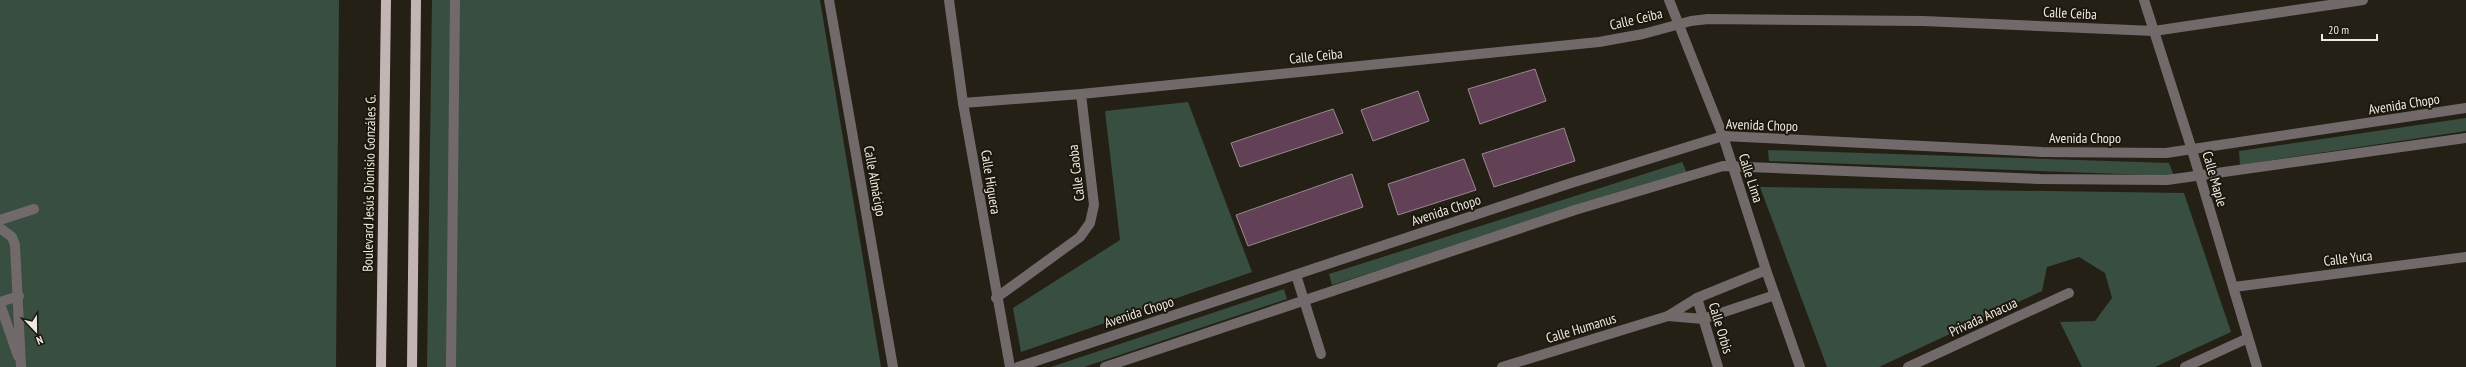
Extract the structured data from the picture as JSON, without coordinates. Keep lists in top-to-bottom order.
{
  "streets": {
    "main road": ["Boulevard Jesús Dionisio Gonzáles G."],
    "street": [
      "Calle Ceiba",
      "Avenida Chopo",
      "Calle Caoba",
      "Calle Lima",
      "Calle Maple",
      "Calle Almácigo",
      "Calle Higuera",
      "Calle Yuca",
      "Privada Anacua",
      "Calle Humanus",
      "Calle Orbis"
    ]
  },
  "crossings": [
    ["Calle Ceiba", "Calle Caoba"],
    ["Calle Ceiba", "Calle Lima"],
    ["Calle Ceiba", "Calle Maple"],
    ["Calle Ceiba", "Calle Higuera"],
    ["Avenida Chopo", "Calle Lima"],
    ["Avenida Chopo", "Calle Maple"],
    ["Calle Caoba", "Calle Higuera"],
    ["Calle Lima", "Calle Humanus"],
    ["Calle Maple", "Calle Yuca"],
    ["Calle Humanus", "Calle Orbis"]
  ],
  "scale_bar": "20 m",
  "north": "bottom"
}
